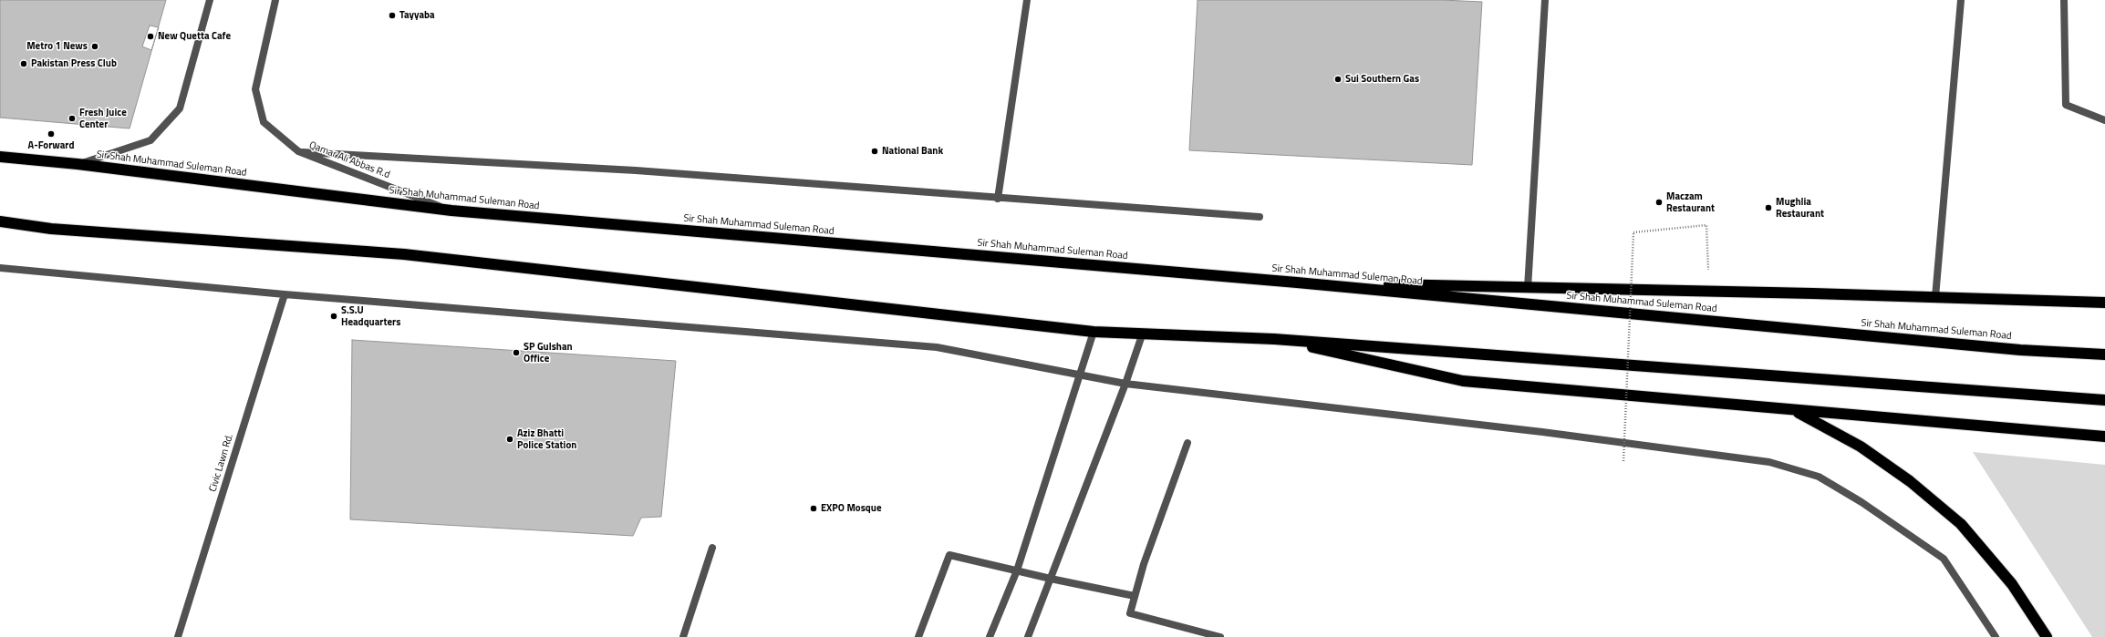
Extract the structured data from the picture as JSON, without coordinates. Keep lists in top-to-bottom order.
{
  "streets": {
    "highway": ["Sir Shah Muhammad Suleman Road"],
    "street": ["Qamar Ali Abbas R.d", "Civic Lawn Rd."]
  },
  "crossings": [
    ["Qamar Ali Abbas R.d", "Sir Shah Muhammad Suleman Road"]
  ],
  "places": [
    "Tayyaba",
    "New Quetta Cafe",
    "Metro 1 News",
    "Pakistan Press Club",
    "Sui Southern Gas",
    "Fresh Juice Center",
    "A-Forward",
    "National Bank",
    "Maczam Restaurant",
    "Mughlia Restaurant",
    "S.S.U Headquarters",
    "SP Gulshan Office",
    "Aziz Bhatti Police Station",
    "EXPO Mosque"
  ]
}
